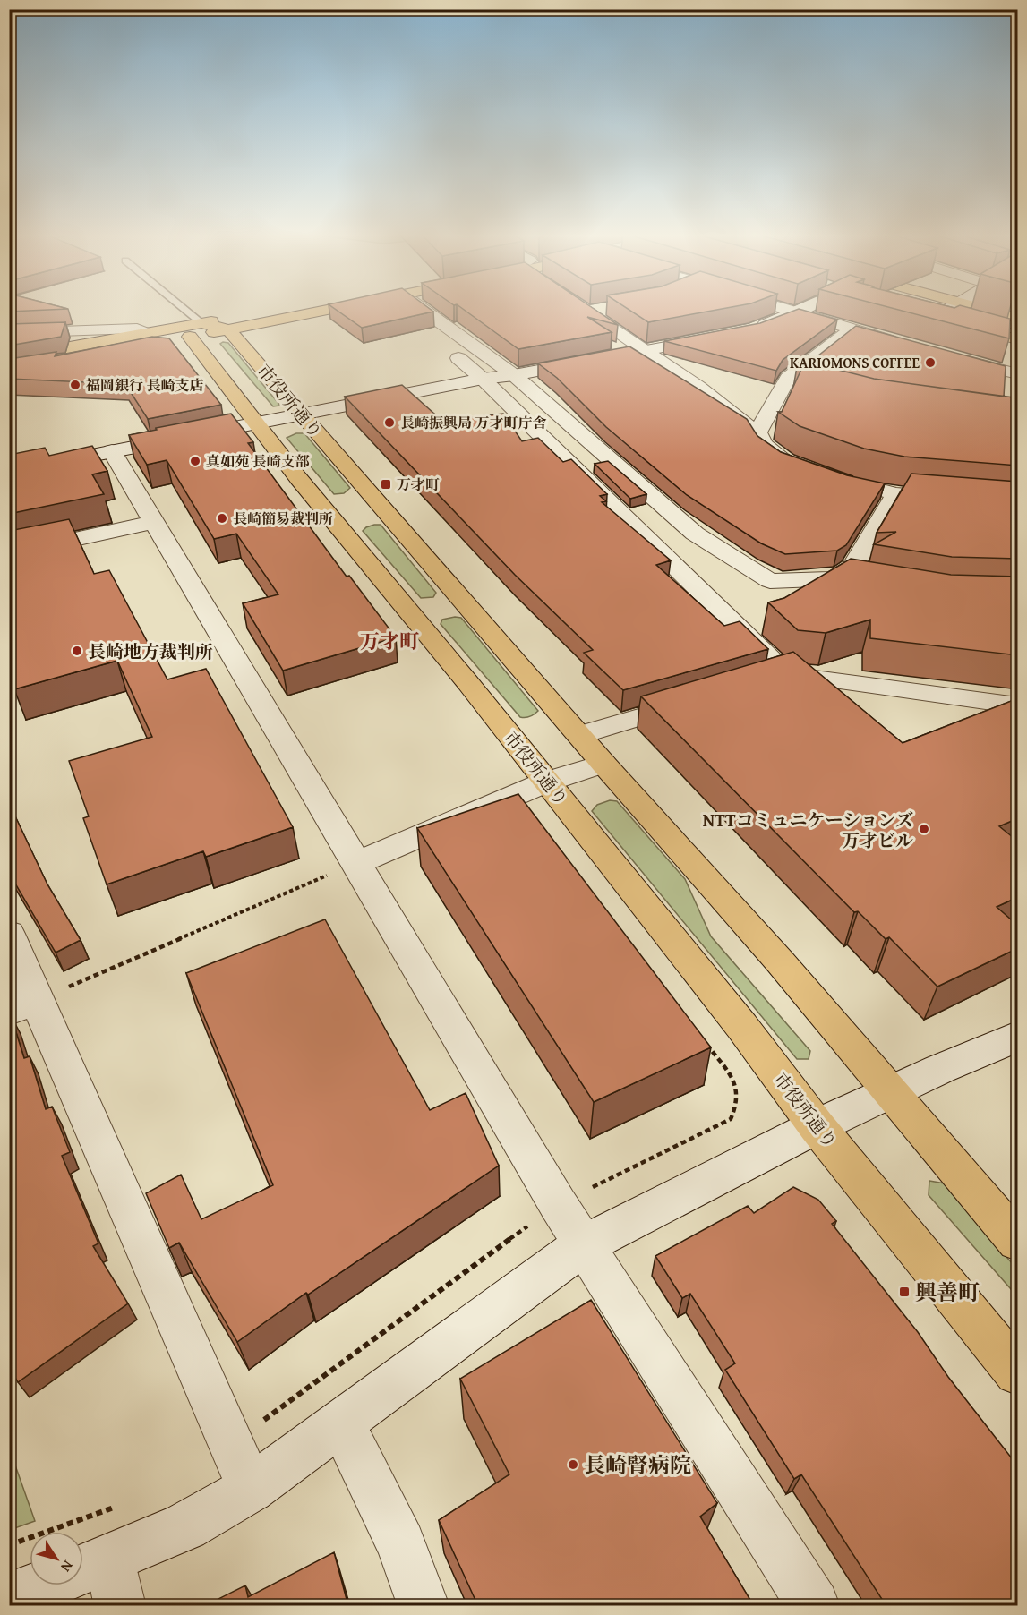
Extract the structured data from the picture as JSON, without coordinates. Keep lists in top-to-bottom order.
{
  "streets": {
    "highway": ["市役所通り"]
  },
  "districts": ["万才町"],
  "places": {
    "other": [
      "KARIOMONS COFFEE",
      "福岡銀行 長崎支店",
      "長崎振興局 万才町庁舎",
      "真如苑 長崎支部",
      "長崎簡易裁判所",
      "長崎地方裁判所",
      "NTTコミュニケーションズ 万才ビル",
      "長崎腎病院"
    ],
    "transit": ["万才町", "興善町"]
  },
  "north": "bottom right"
}
